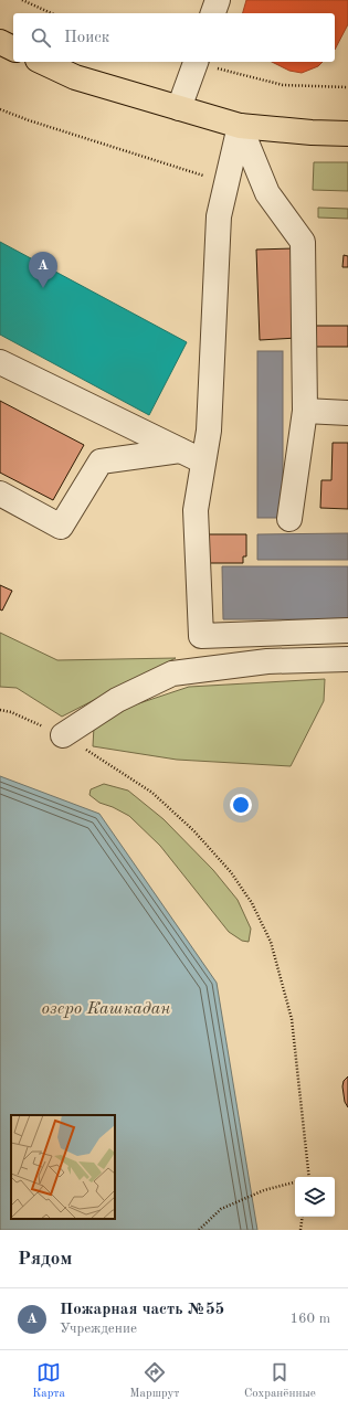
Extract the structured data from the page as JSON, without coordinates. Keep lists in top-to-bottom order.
{
  "water": ["озеро Кашкадан"],
  "page": {
    "search": "Поиск",
    "pins": "A",
    "heading": "Рядом",
    "list": [
      {
        "mark": "A",
        "name": "Пожарная часть №55",
        "note": "Учреждение",
        "value": "160 m"
      }
    ],
    "nav": ["Карта", "Маршрут", "Сохранённые"]
  }
}
